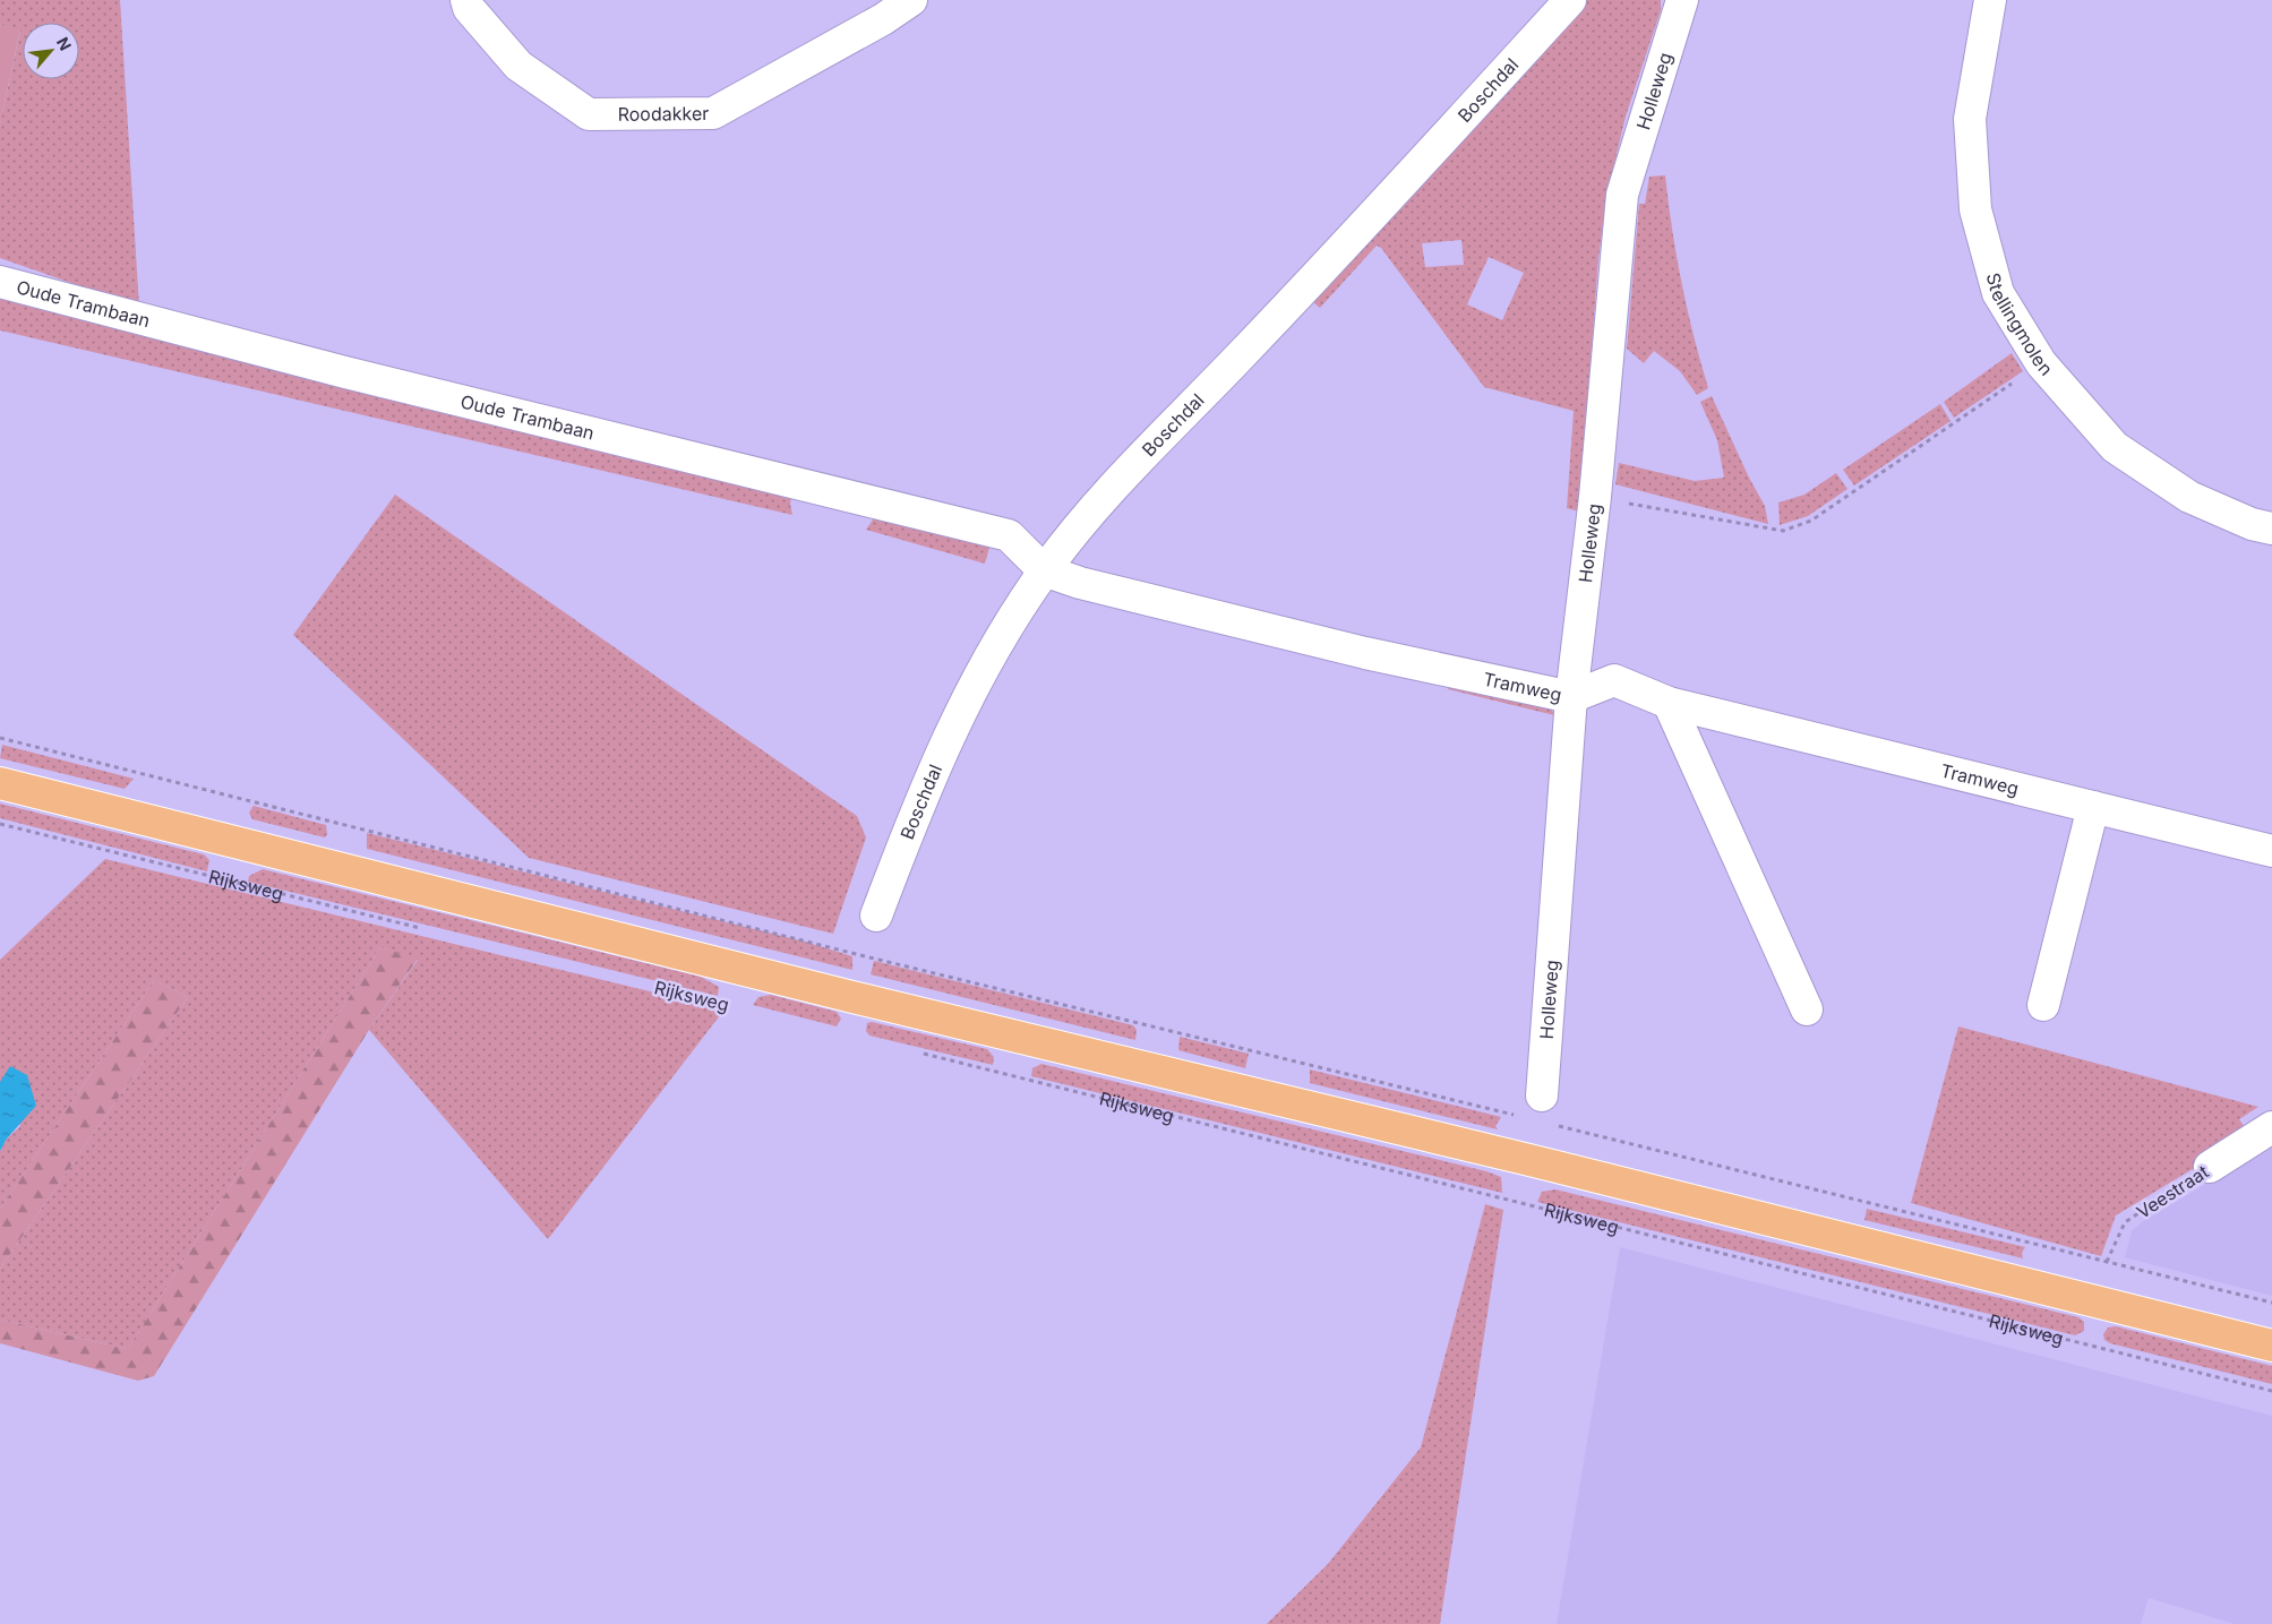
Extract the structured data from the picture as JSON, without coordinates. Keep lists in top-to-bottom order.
{
  "streets": {
    "street": [
      "Boschdal",
      "Holleweg",
      "Roodakker",
      "Oude Trambaan",
      "Stellingmolen",
      "Tramweg",
      "Veestraat"
    ],
    "path": ["Rijksweg"]
  },
  "crossings": [
    ["Boschdal", "Oude Trambaan"],
    ["Boschdal", "Tramweg"],
    ["Holleweg", "Tramweg"],
    ["Oude Trambaan", "Tramweg"],
    ["Rijksweg", "Veestraat"]
  ],
  "north": "top right"
}
